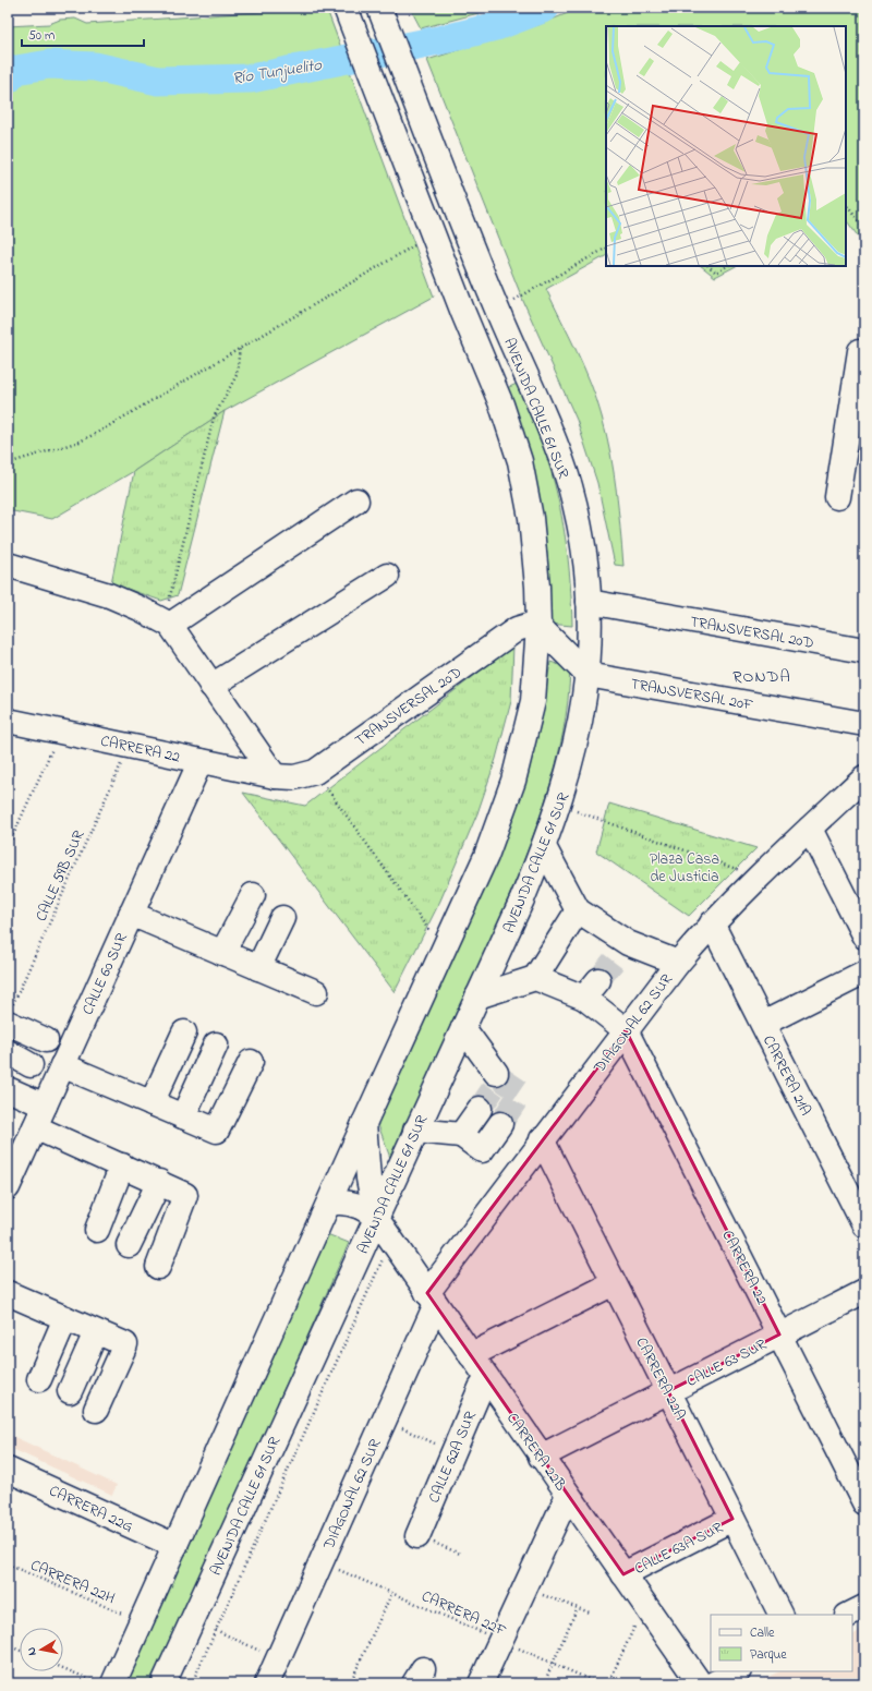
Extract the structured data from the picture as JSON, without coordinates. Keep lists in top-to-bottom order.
{
  "streets": {
    "street": [
      "AVENIDA CALLE 61 SUR",
      "TRANSVERSAL 20D",
      "TRANSVERSAL 20F",
      "CARRERA 22",
      "CALLE 60 SUR",
      "DIAGONAL 62 SUR",
      "CARRERA 21A",
      "CALLE 63 SUR",
      "CARRERA 22A",
      "CARRERA 22B",
      "CALLE 62A SUR",
      "CARRERA 22G",
      "CALLE 63A SUR"
    ],
    "path": ["CALLE 59B SUR", "CARRERA 22H", "CARRERA 22F"]
  },
  "crossings": [
    ["AVENIDA CALLE 61 SUR", "TRANSVERSAL 20D"],
    ["AVENIDA CALLE 61 SUR", "TRANSVERSAL 20F"],
    ["AVENIDA CALLE 61 SUR", "CARRERA 22B"],
    ["TRANSVERSAL 20D", "CARRERA 22"],
    ["CARRERA 22", "CALLE 59B SUR"],
    ["CARRERA 22", "CALLE 60 SUR"],
    ["CARRERA 22", "DIAGONAL 62 SUR"],
    ["CARRERA 22", "CALLE 63 SUR"],
    ["DIAGONAL 62 SUR", "CARRERA 21A"],
    ["DIAGONAL 62 SUR", "CARRERA 22A"],
    ["DIAGONAL 62 SUR", "CARRERA 22B"],
    ["DIAGONAL 62 SUR", "CARRERA 22F"],
    ["CALLE 63 SUR", "CARRERA 22A"],
    ["CALLE 63 SUR", "CARRERA 22B"],
    ["CARRERA 22A", "CALLE 63A SUR"],
    ["CARRERA 22B", "CALLE 62A SUR"],
    ["CARRERA 22B", "CALLE 63A SUR"]
  ],
  "districts": ["RONDA"],
  "water": ["Río Tunjuelito"],
  "parks": ["Plaza Casa de Justicia"],
  "legend": ["Calle", "Parque"],
  "scale_bar": "50 m",
  "north": "left"
}
